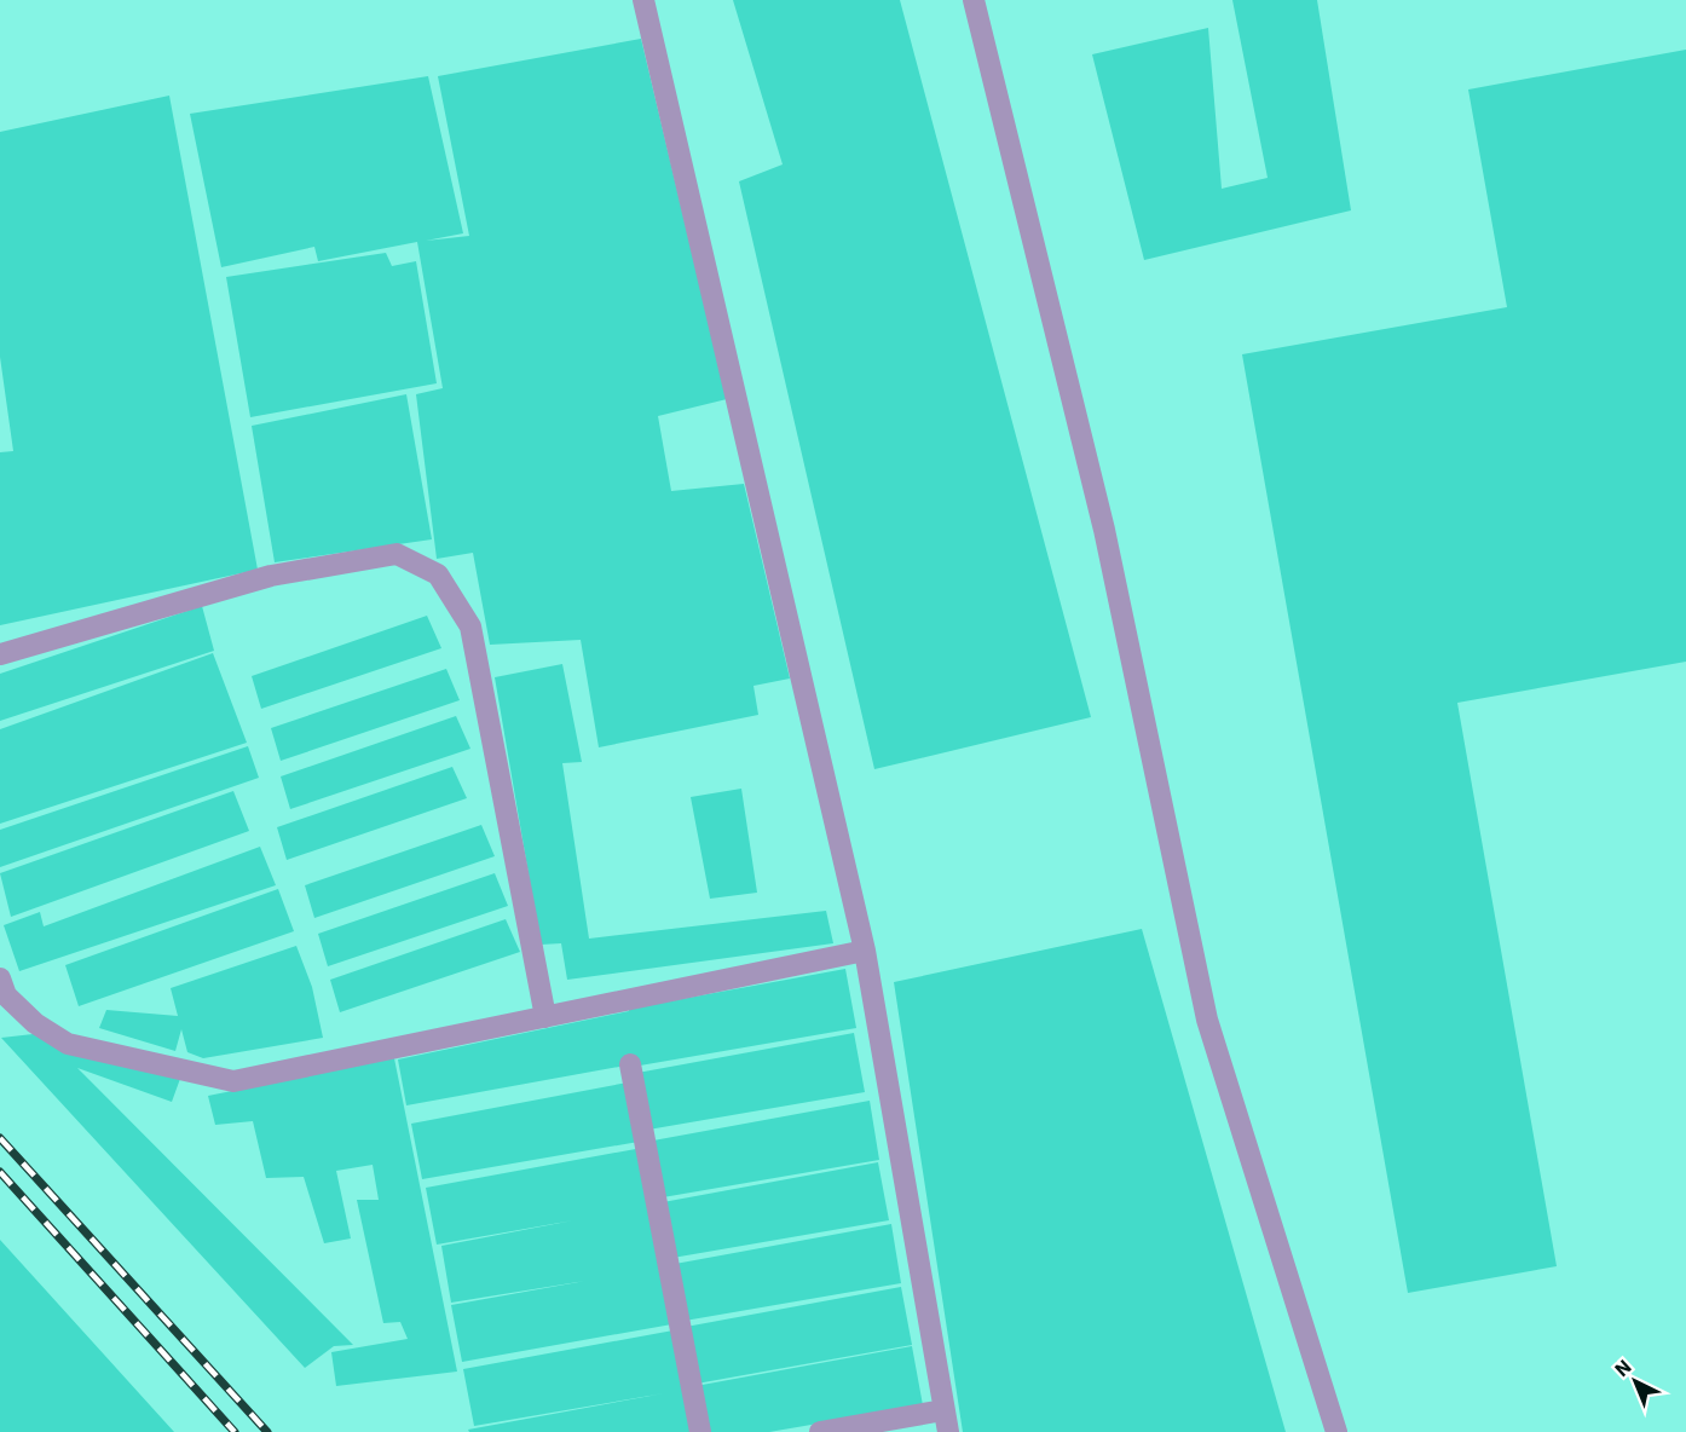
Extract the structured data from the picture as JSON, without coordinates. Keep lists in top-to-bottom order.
{
  "north": "top left"
}
